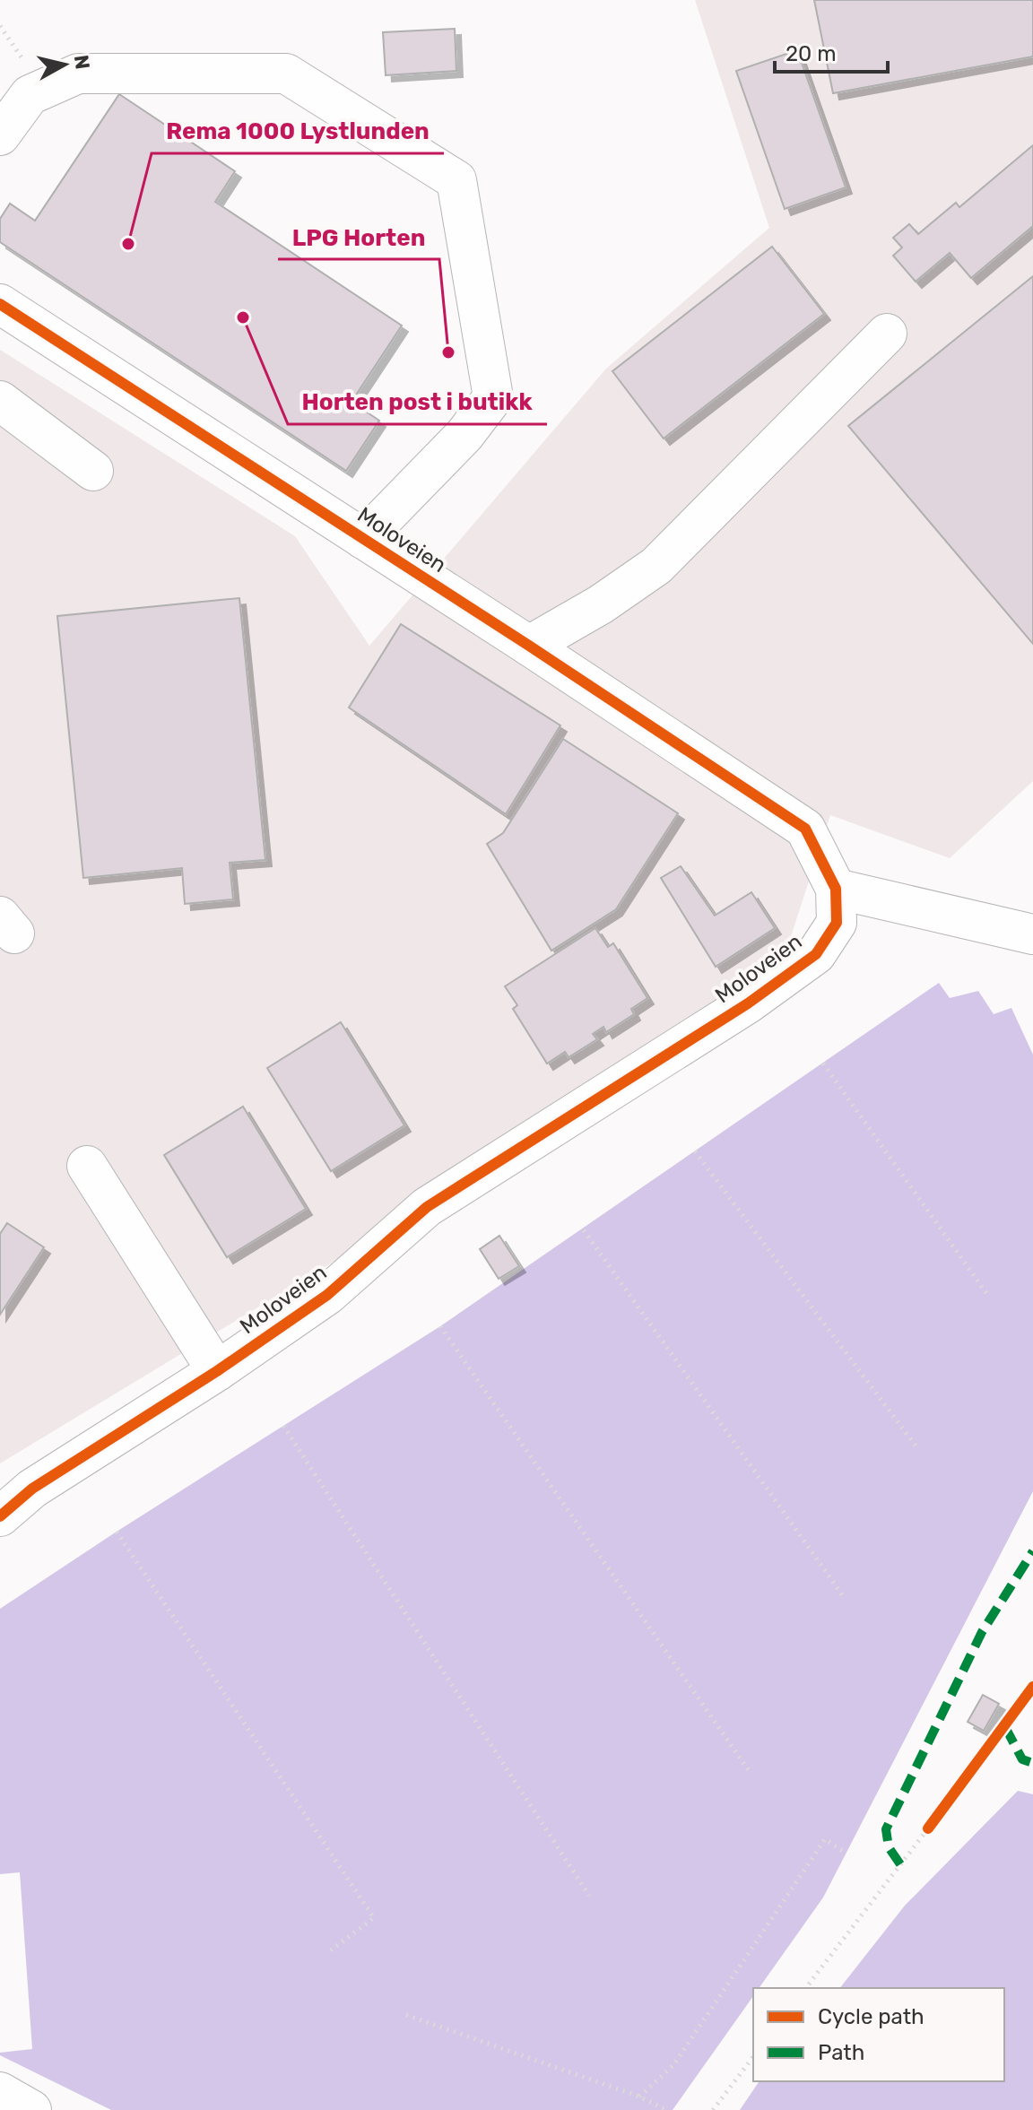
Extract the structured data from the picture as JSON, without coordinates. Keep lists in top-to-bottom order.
{
  "streets": {
    "street": ["Moloveien"]
  },
  "places": ["Rema 1000 Lystlunden", "Horten post i butikk", "LPG Horten"],
  "legend": ["Cycle path", "Path"],
  "scale_bar": "20 m",
  "north": "right"
}
